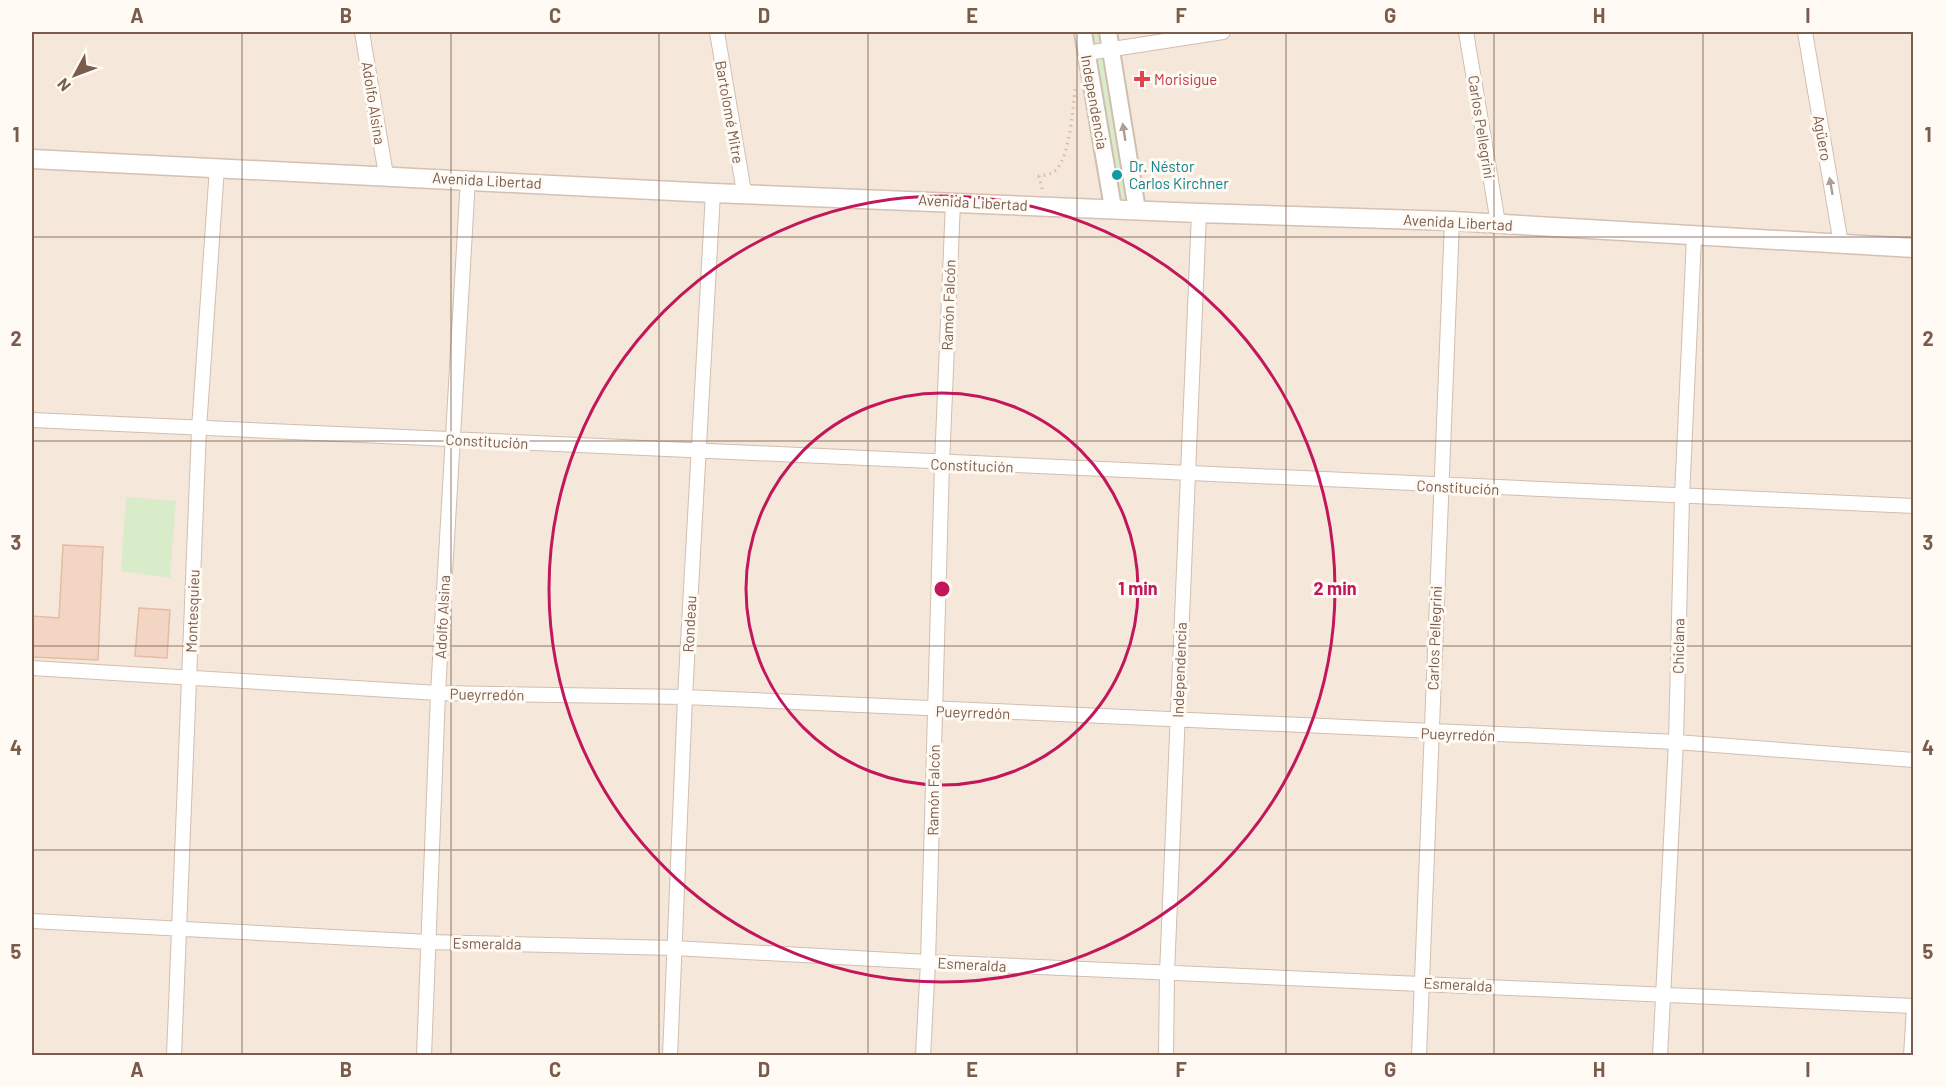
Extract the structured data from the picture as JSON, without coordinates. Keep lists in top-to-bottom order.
{
  "streets": {
    "main road": ["Avenida Libertad"],
    "street": [
      "Independencia",
      "Adolfo Alsina",
      "Bartolomé Mitre",
      "Carlos Pellegrini",
      "Agüero",
      "Ramón Falcón",
      "Constitución",
      "Montesquieu",
      "Rondeau",
      "Chiclana",
      "Pueyrredón",
      "Esmeralda"
    ]
  },
  "crossings": [
    ["Independencia", "Avenida Libertad"],
    ["Independencia", "Constitución"],
    ["Independencia", "Pueyrredón"],
    ["Independencia", "Esmeralda"],
    ["Adolfo Alsina", "Avenida Libertad"],
    ["Adolfo Alsina", "Constitución"],
    ["Adolfo Alsina", "Pueyrredón"],
    ["Adolfo Alsina", "Esmeralda"],
    ["Bartolomé Mitre", "Avenida Libertad"],
    ["Carlos Pellegrini", "Avenida Libertad"],
    ["Carlos Pellegrini", "Constitución"],
    ["Carlos Pellegrini", "Pueyrredón"],
    ["Carlos Pellegrini", "Esmeralda"],
    ["Agüero", "Avenida Libertad"],
    ["Avenida Libertad", "Ramón Falcón"],
    ["Avenida Libertad", "Montesquieu"],
    ["Avenida Libertad", "Rondeau"],
    ["Avenida Libertad", "Chiclana"],
    ["Ramón Falcón", "Constitución"],
    ["Ramón Falcón", "Pueyrredón"],
    ["Ramón Falcón", "Esmeralda"],
    ["Constitución", "Montesquieu"],
    ["Constitución", "Rondeau"],
    ["Constitución", "Chiclana"],
    ["Montesquieu", "Pueyrredón"],
    ["Montesquieu", "Esmeralda"],
    ["Rondeau", "Pueyrredón"],
    ["Rondeau", "Esmeralda"],
    ["Chiclana", "Pueyrredón"],
    ["Chiclana", "Esmeralda"]
  ],
  "one_way": ["Agüero"],
  "places": {
    "health": ["Morisigue"],
    "other": ["Dr. Néstor Carlos Kirchner"]
  },
  "north": "bottom left",
  "grid": {
    "columns": [
      "A",
      "B",
      "C",
      "D",
      "E",
      "F",
      "G",
      "H",
      "I"
    ],
    "rows": [
      "1",
      "2",
      "3",
      "4",
      "5"
    ]
  },
  "rings": ["1 min", "2 min"]
}
